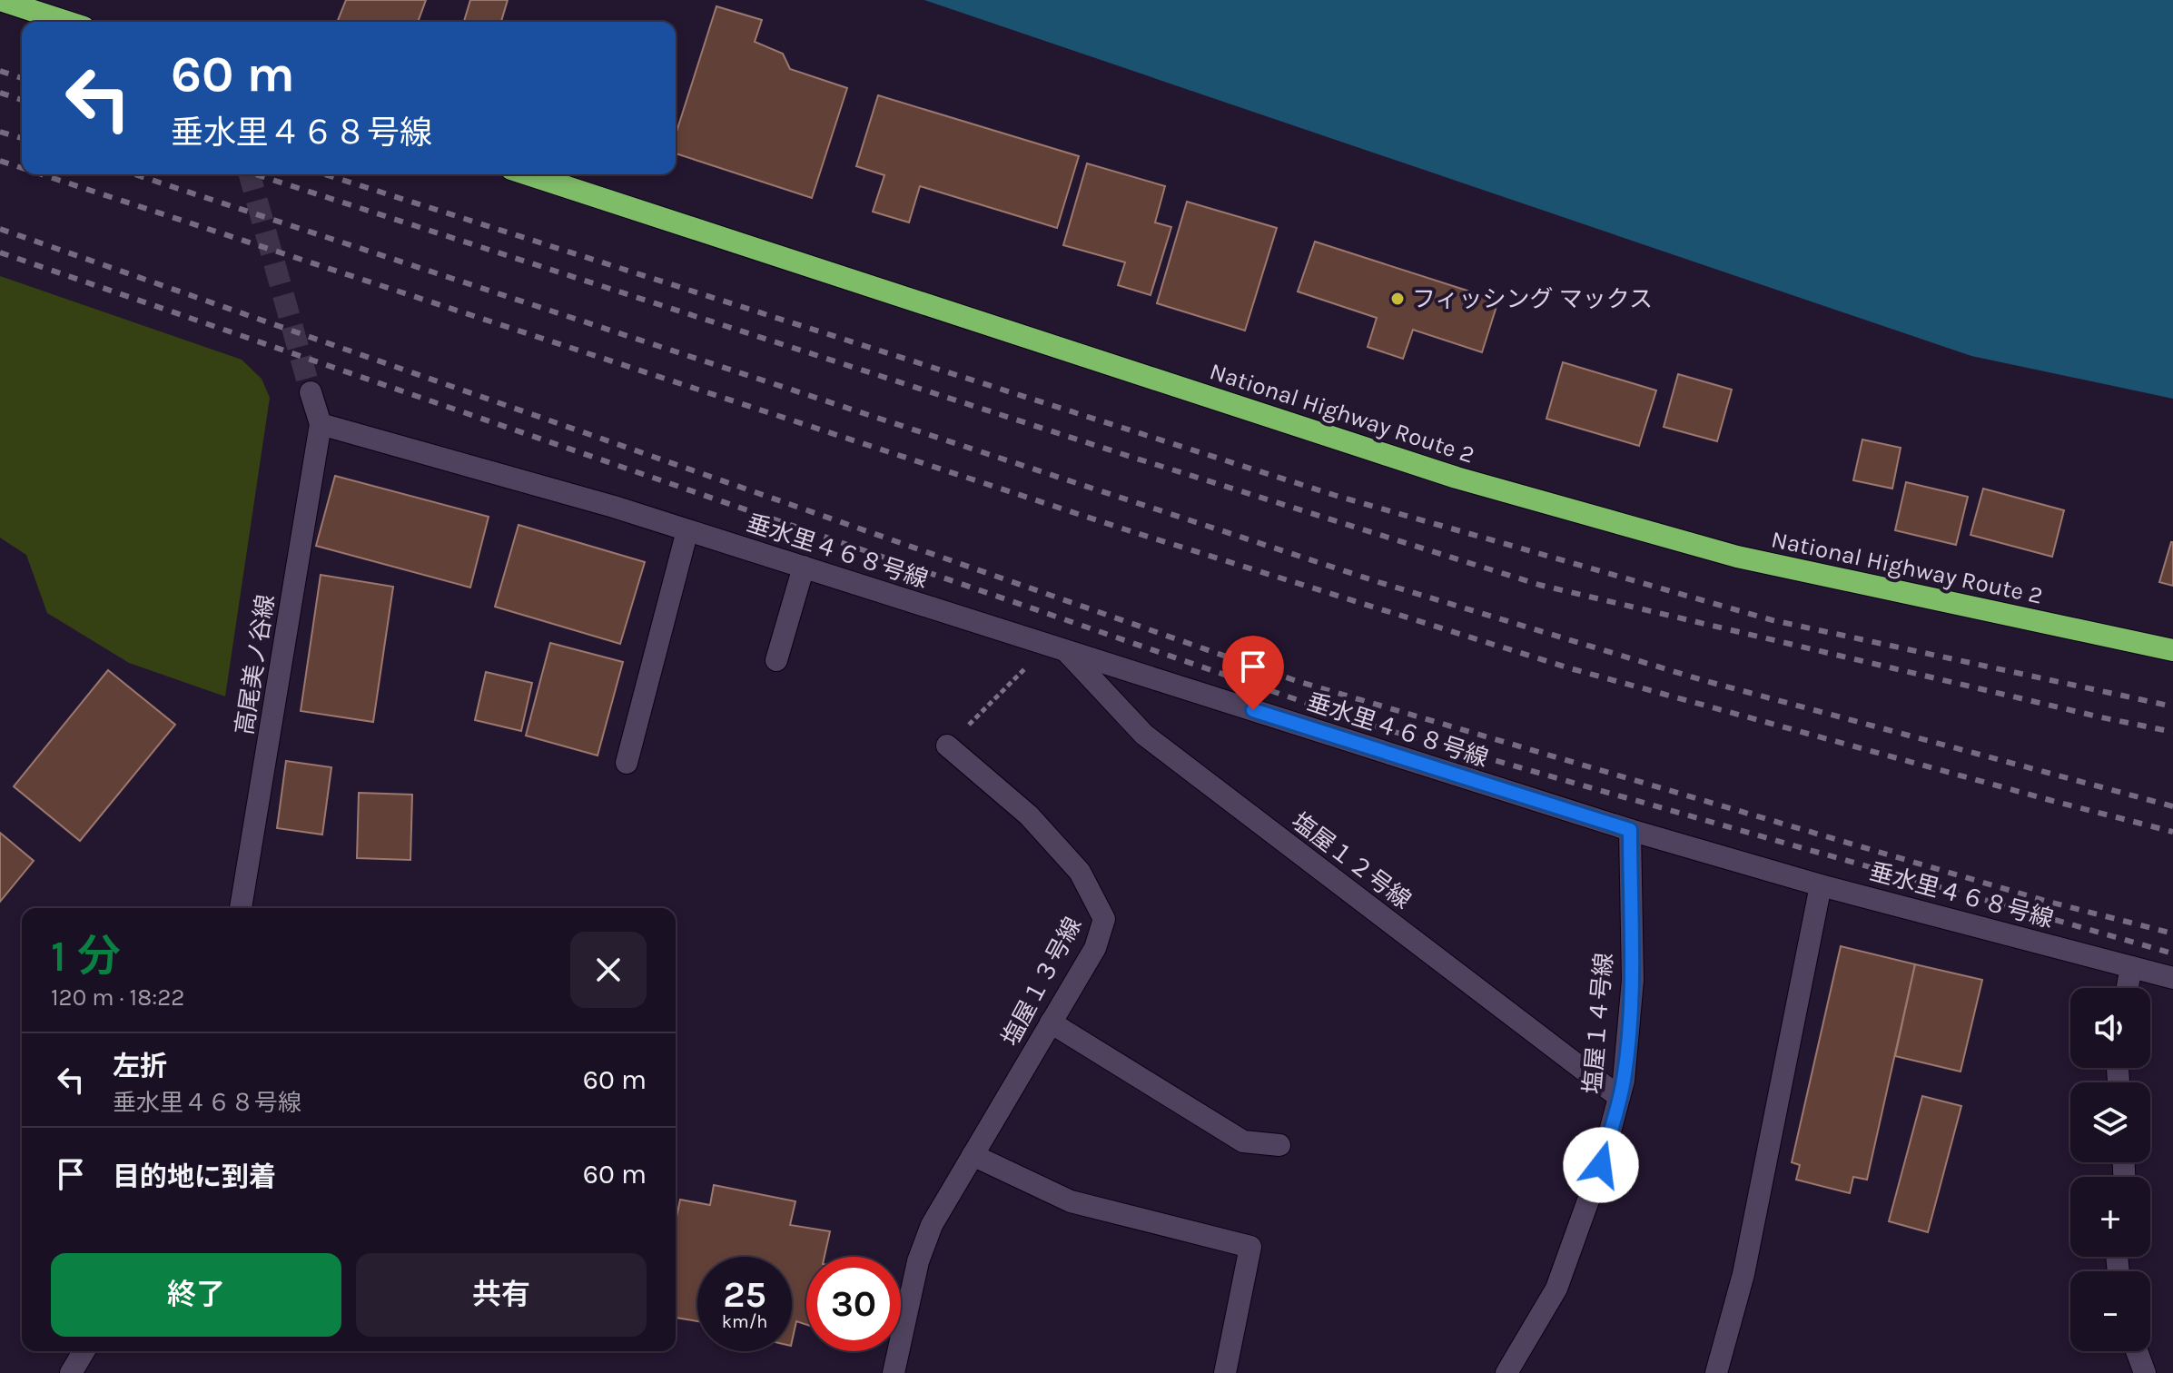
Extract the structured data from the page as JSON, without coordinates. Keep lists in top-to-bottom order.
{
  "streets": {
    "highway": ["National Highway Route 2"],
    "street": [
      "垂水里４６８号線",
      "高尾美ノ谷線",
      "塩屋１２号線",
      "塩屋１３号線",
      "塩屋１４号線"
    ]
  },
  "crossings": [
    ["垂水里４６８号線", "高尾美ノ谷線"],
    ["垂水里４６８号線", "塩屋１２号線"],
    ["垂水里４６８号線", "塩屋１４号線"],
    ["塩屋１２号線", "塩屋１４号線"]
  ],
  "places": ["フィッシング マックス"],
  "page": {
    "turn": ["60 m", "垂水里４６８号線"],
    "heading": ["1 分", "120 m · 18:22"],
    "map_buttons": ["+", "−"],
    "list": [
      {
        "name": "左折",
        "note": "垂水里４６８号線",
        "value": "60 m"
      },
      {
        "name": "目的地に到着",
        "value": "60 m"
      }
    ],
    "buttons": ["終了", "共有"],
    "speed": "25 km/h",
    "limit": "30"
  }
}
